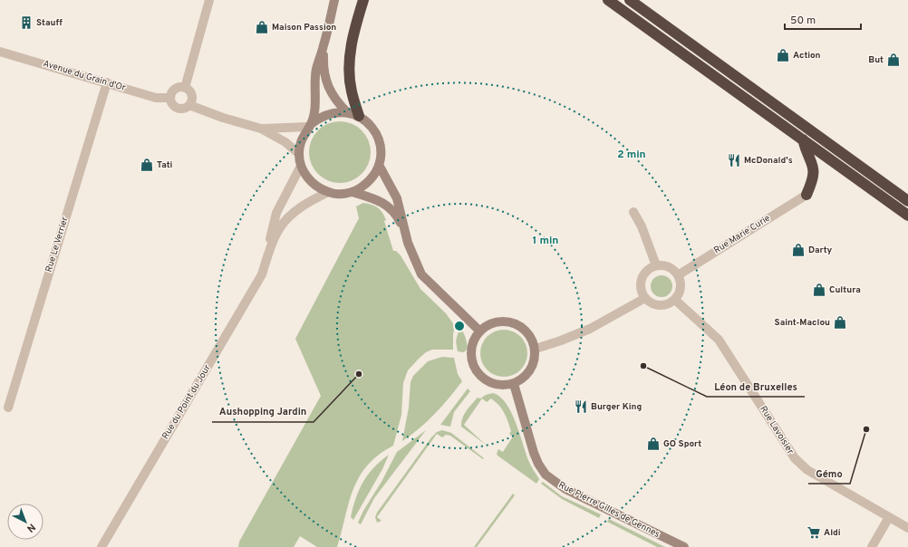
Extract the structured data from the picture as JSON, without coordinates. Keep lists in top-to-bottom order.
{
  "streets": {
    "street": [
      "Avenue du Grain d'Or",
      "Rue Marie Curie",
      "Rue Le Verrier",
      "Rue du Point du Jour",
      "Rue Lavoisier",
      "Rue Pierre Gilles de Gennes"
    ]
  },
  "crossings": [
    ["Avenue du Grain d'Or", "Rue Le Verrier"],
    ["Rue Marie Curie", "Rue Lavoisier"]
  ],
  "places": {
    "building": ["Stauff"],
    "shop": [
      "Maison Passion",
      "Action",
      "But",
      "Tati",
      "Darty",
      "Cultura",
      "Saint-Maclou",
      "GO Sport"
    ],
    "restaurant": ["McDonald's", "Burger King"],
    "other": ["Léon de Bruxelles", "Aushopping Jardin", "Gémo"],
    "supermarket": ["Aldi"]
  },
  "scale_bar": "50 m",
  "north": "bottom right",
  "rings": ["2 min", "1 min"]
}
